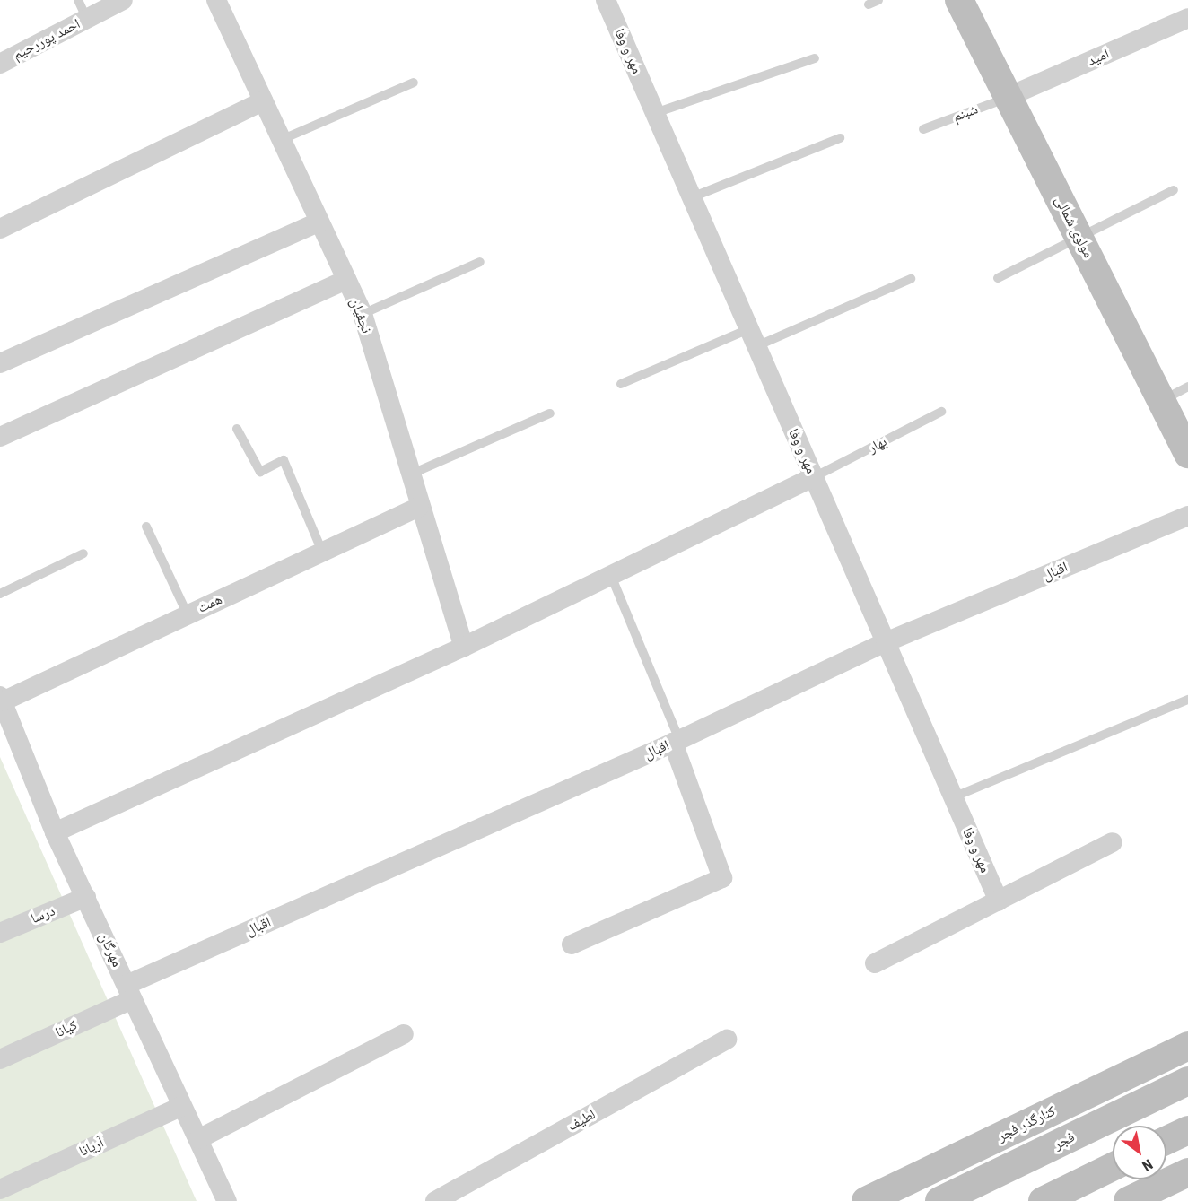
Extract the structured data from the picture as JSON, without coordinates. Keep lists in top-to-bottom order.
{
  "streets": {
    "street": [
      "احمد پوررحیم",
      "مهر و وفا",
      "امید",
      "مولوی شمالی",
      "نجفیان",
      "اقبال",
      "همت",
      "درسا",
      "مهرگان",
      "کیانا",
      "لطیف",
      "کنارگذر فجر",
      "فجر",
      "آریانا"
    ],
    "lane": ["شبنم", "بهار"]
  },
  "crossings": [
    ["مهر و وفا", "بهار"],
    ["مهر و وفا", "اقبال"],
    ["امید", "شبنم"],
    ["امید", "مولوی شمالی"],
    ["شبنم", "مولوی شمالی"],
    ["نجفیان", "همت"],
    ["اقبال", "مهرگان"],
    ["اقبال", "کیانا"],
    ["همت", "مهرگان"],
    ["درسا", "مهرگان"],
    ["مهرگان", "کیانا"],
    ["مهرگان", "آریانا"]
  ],
  "north": "bottom right"
}
